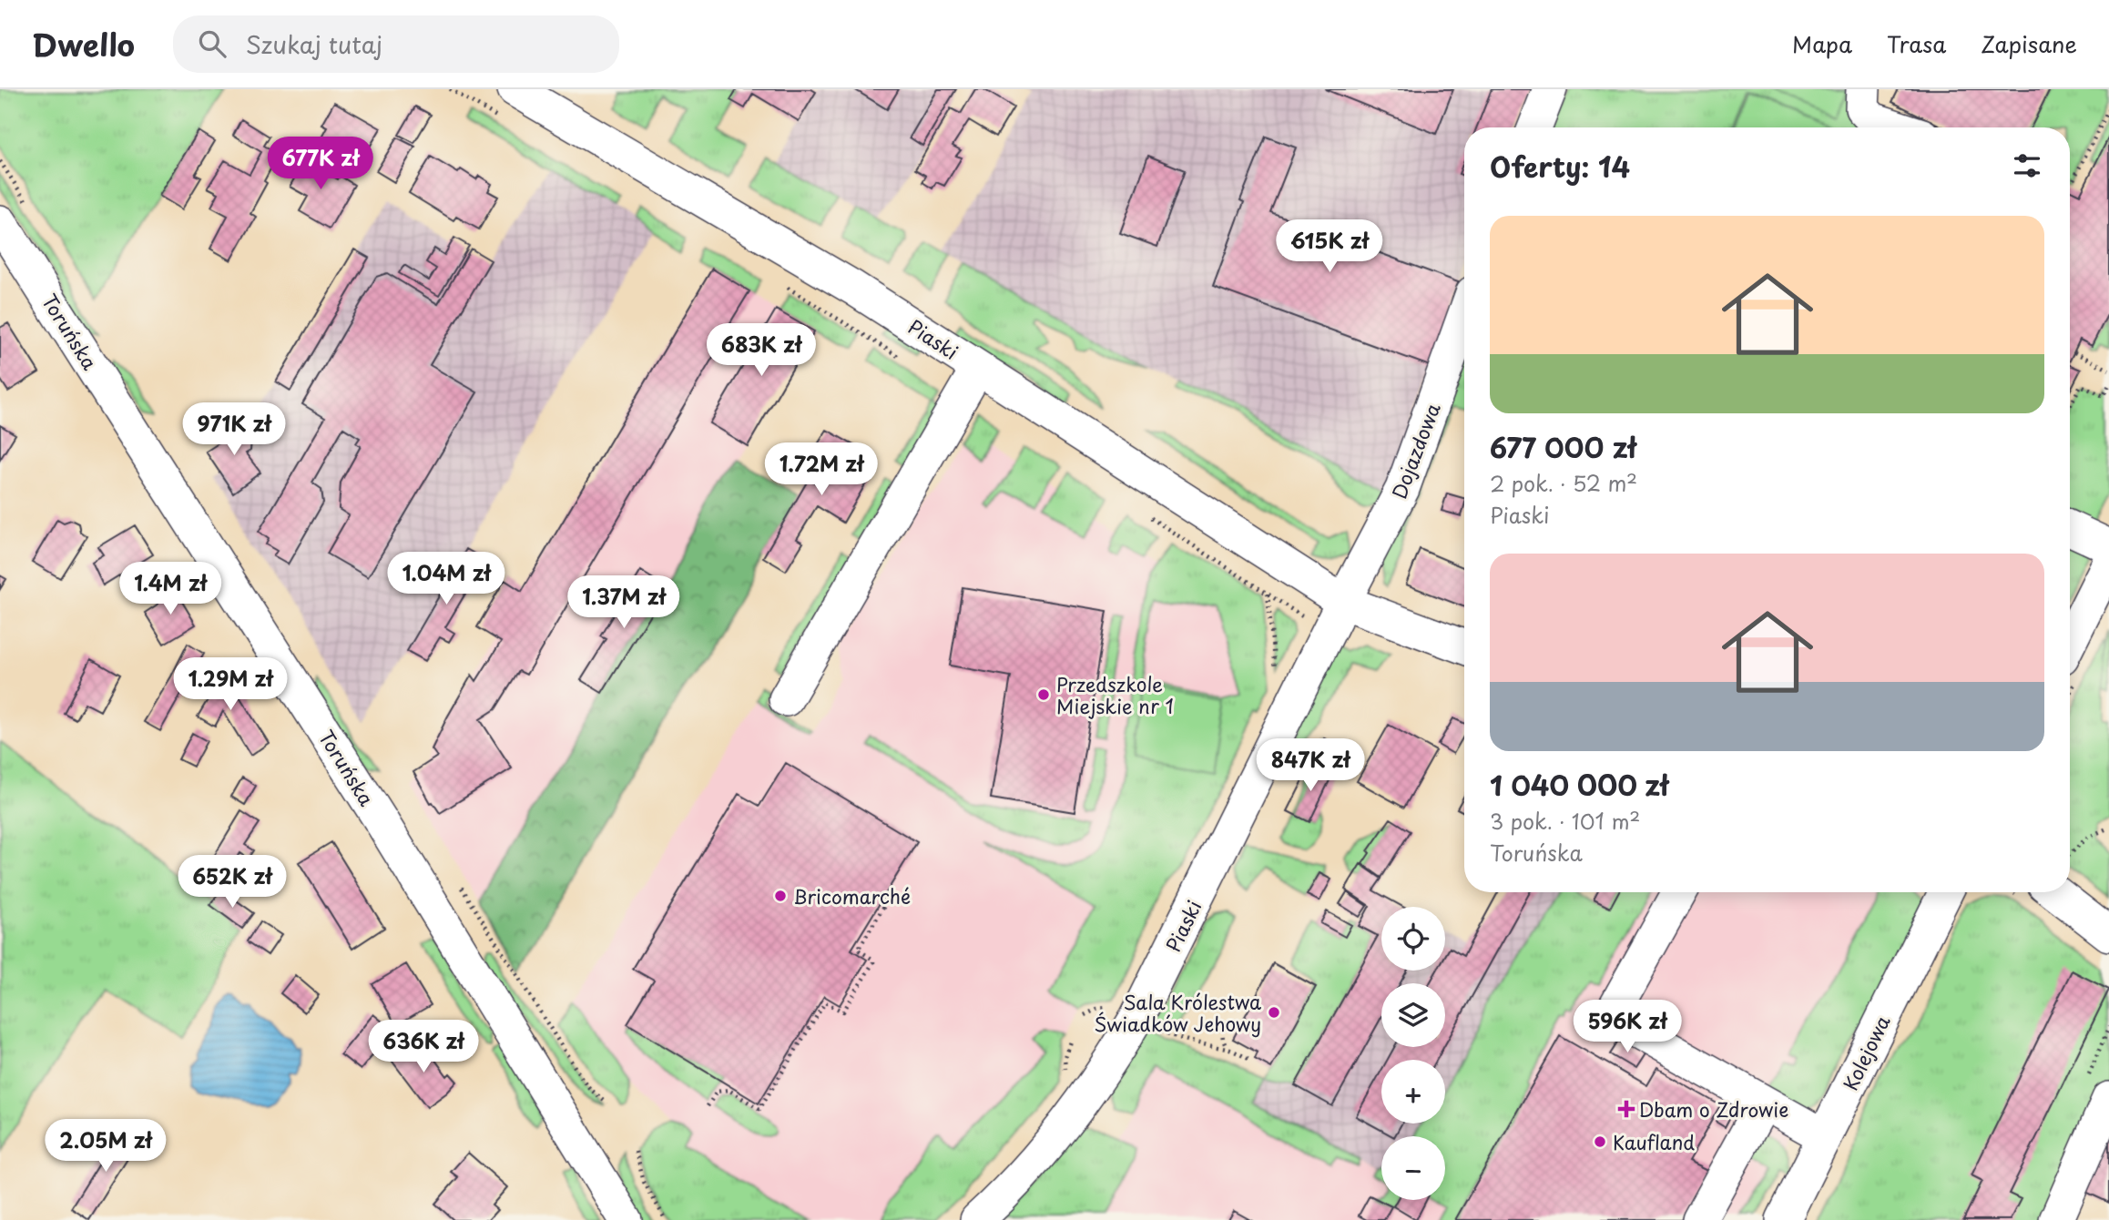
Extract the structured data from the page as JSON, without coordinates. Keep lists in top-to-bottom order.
{
  "streets": {
    "street": [
      "Toruńska",
      "Piaski",
      "Dojazdowa",
      "Kolejowa"
    ]
  },
  "crossings": [
    ["Piaski", "Dojazdowa"]
  ],
  "places": {
    "other": [
      "Przedszkole Miejskie nr 1",
      "Bricomarché",
      "Sala Królestwa Świadków Jehowy",
      "Kaufland"
    ],
    "health": ["Dbam o Zdrowie"]
  },
  "page": {
    "header": "Dwello",
    "search": "Szukaj tutaj",
    "nav": ["Mapa", "Trasa", "Zapisane"],
    "heading": "Oferty: 14",
    "price": [
      "677K zł",
      "615K zł",
      "683K zł",
      "971K zł",
      "1.72M zł",
      "1.04M zł",
      "1.4M zł",
      "1.37M zł",
      "1.29M zł",
      "847K zł",
      "652K zł",
      "596K zł",
      "636K zł",
      "2.05M zł"
    ],
    "list": [
      {
        "name": "677 000 zł",
        "note": "2 pok. · 52 m² · Piaski"
      },
      {
        "name": "1 040 000 zł",
        "note": "3 pok. · 101 m² · Toruńska"
      }
    ],
    "map_buttons": ["+", "−"]
  }
}
